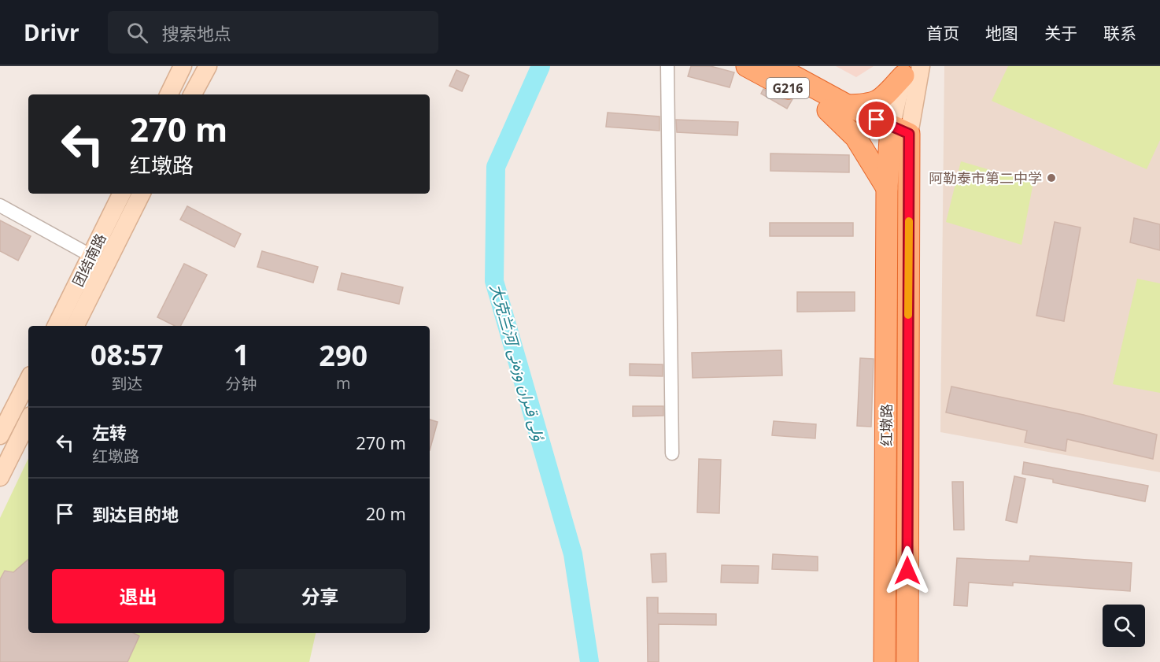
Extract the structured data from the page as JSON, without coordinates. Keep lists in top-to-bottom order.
{
  "streets": {
    "highway": ["G216", "红墩路"],
    "main road": ["团结南路"]
  },
  "crossings": [
    ["G216", "红墩路"]
  ],
  "water": ["大克兰河 ۇلى قىران وزەنى"],
  "places": ["阿勒泰市第二中学"],
  "page": {
    "header": "Drivr",
    "search": "搜索地点",
    "nav": [
      "首页",
      "地图",
      "关于",
      "联系"
    ],
    "turn": ["270 m", "红墩路"],
    "eta": [
      "08:57",
      "到达",
      "1",
      "分钟",
      "290",
      "m"
    ],
    "list": [
      {
        "name": "左转",
        "note": "红墩路",
        "value": "270 m"
      },
      {
        "name": "到达目的地",
        "value": "20 m"
      }
    ],
    "buttons": ["退出", "分享"]
  }
}
